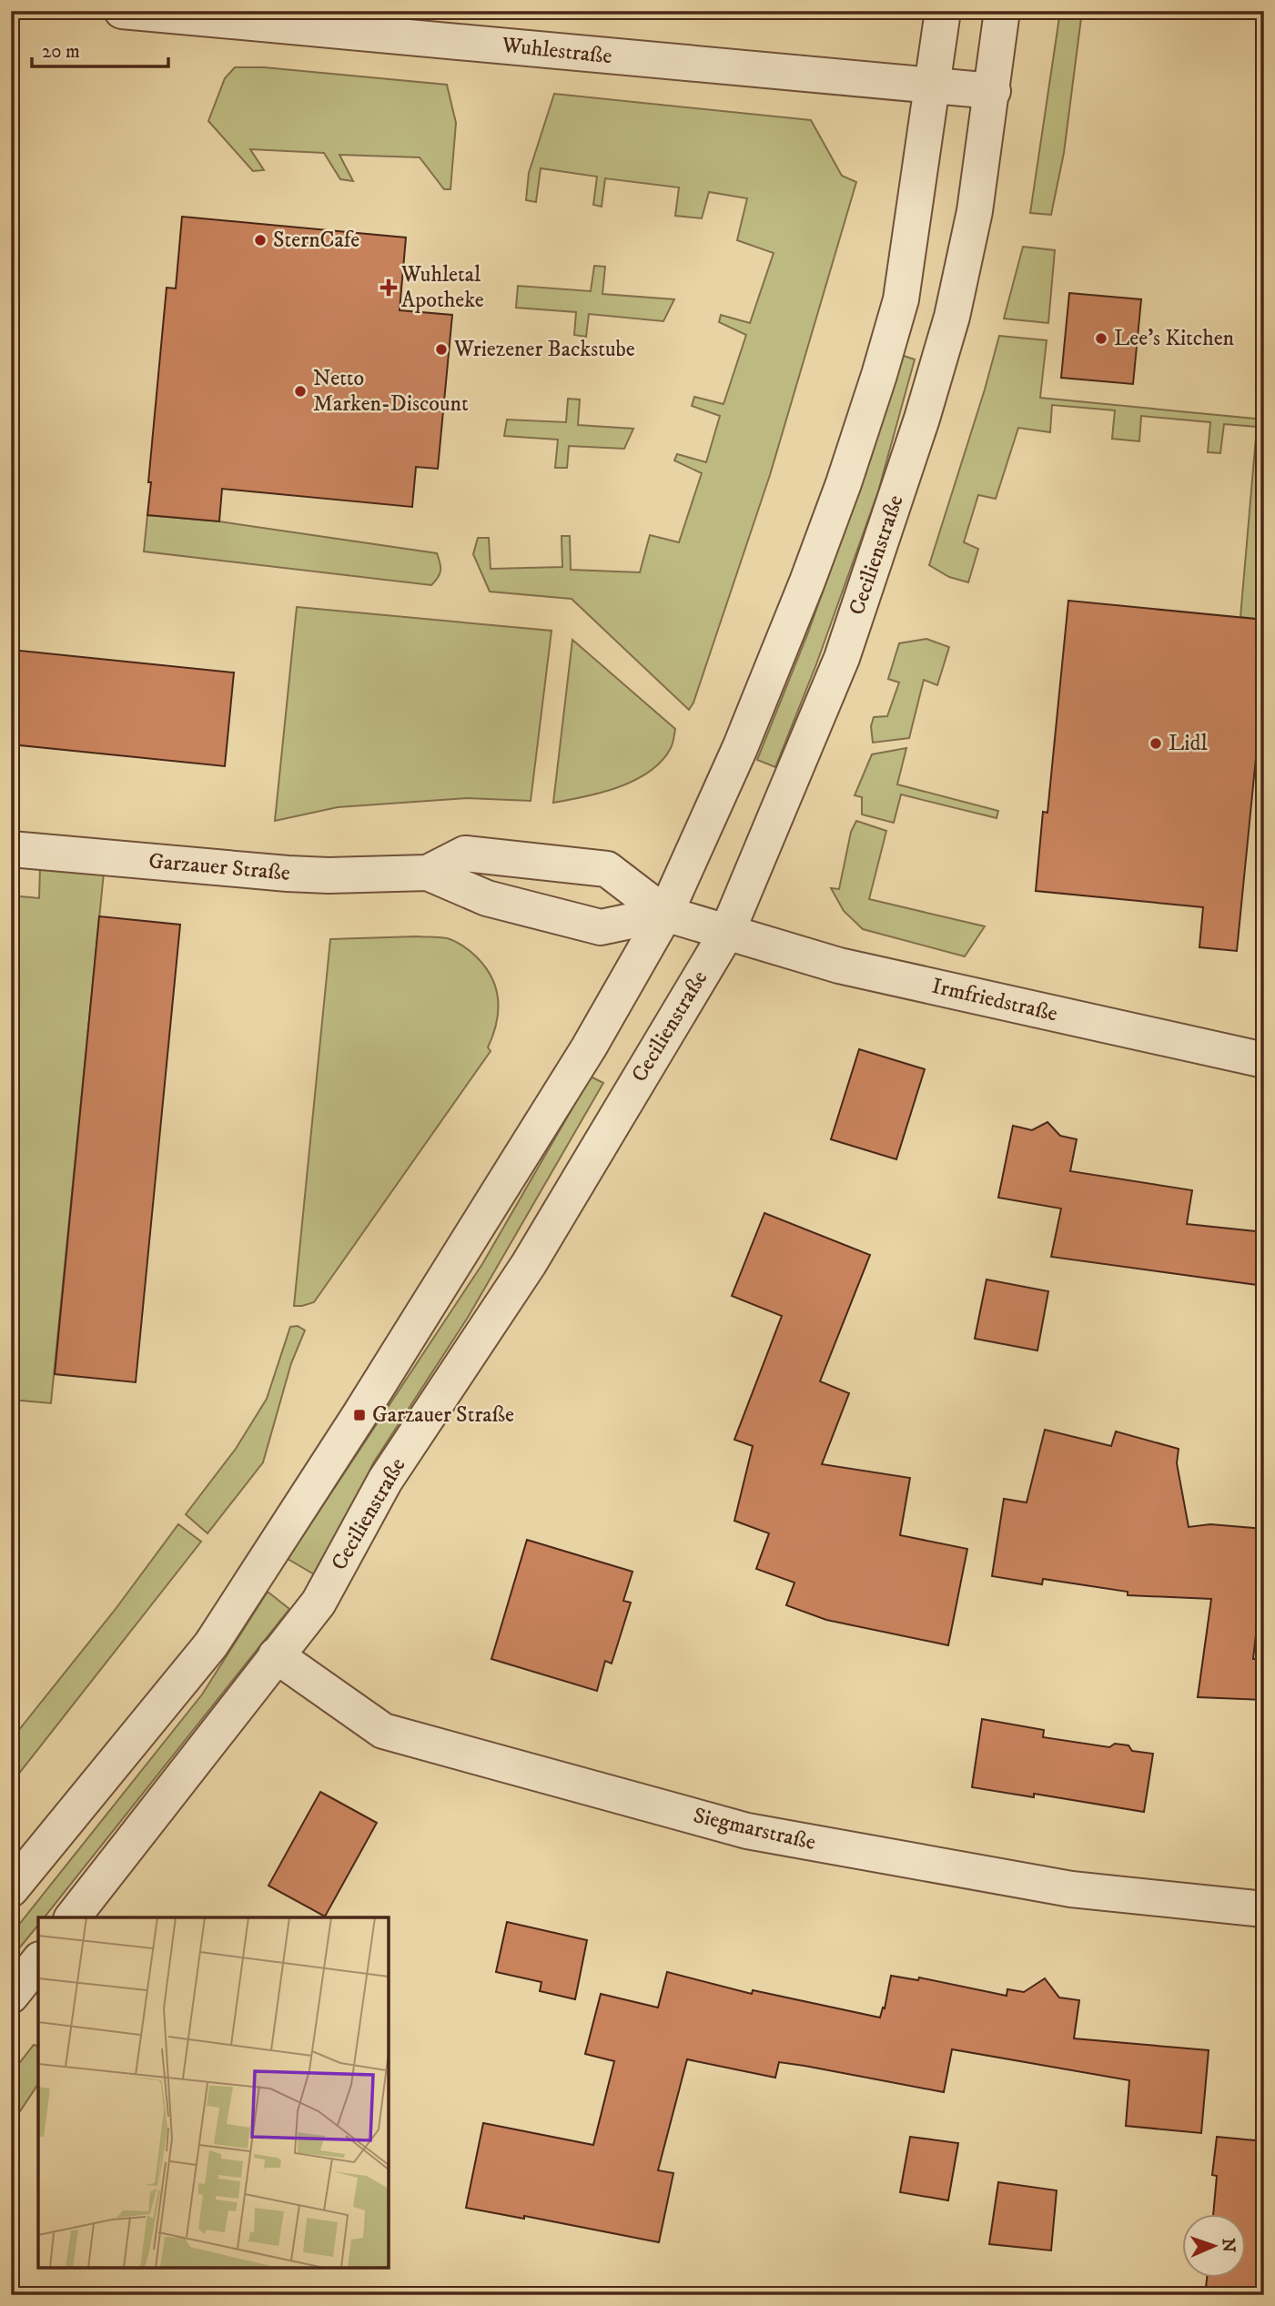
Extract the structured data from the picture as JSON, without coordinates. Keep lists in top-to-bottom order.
{
  "streets": {
    "street": [
      "Wuhlestraße",
      "Cecilienstraße",
      "Garzauer Straße",
      "Irmfriedstraße",
      "Siegmarstraße"
    ]
  },
  "crossings": [
    ["Wuhlestraße", "Cecilienstraße"],
    ["Cecilienstraße", "Garzauer Straße"],
    ["Cecilienstraße", "Irmfriedstraße"],
    ["Cecilienstraße", "Siegmarstraße"],
    ["Garzauer Straße", "Irmfriedstraße"]
  ],
  "places": {
    "other": [
      "SternCafe",
      "Lee's Kitchen",
      "Wriezener Backstube",
      "Netto Marken-Discount",
      "Lidl"
    ],
    "health": ["Wuhletal Apotheke"],
    "transit": ["Garzauer Straße"]
  },
  "scale_bar": "20 m",
  "north": "right"
}
